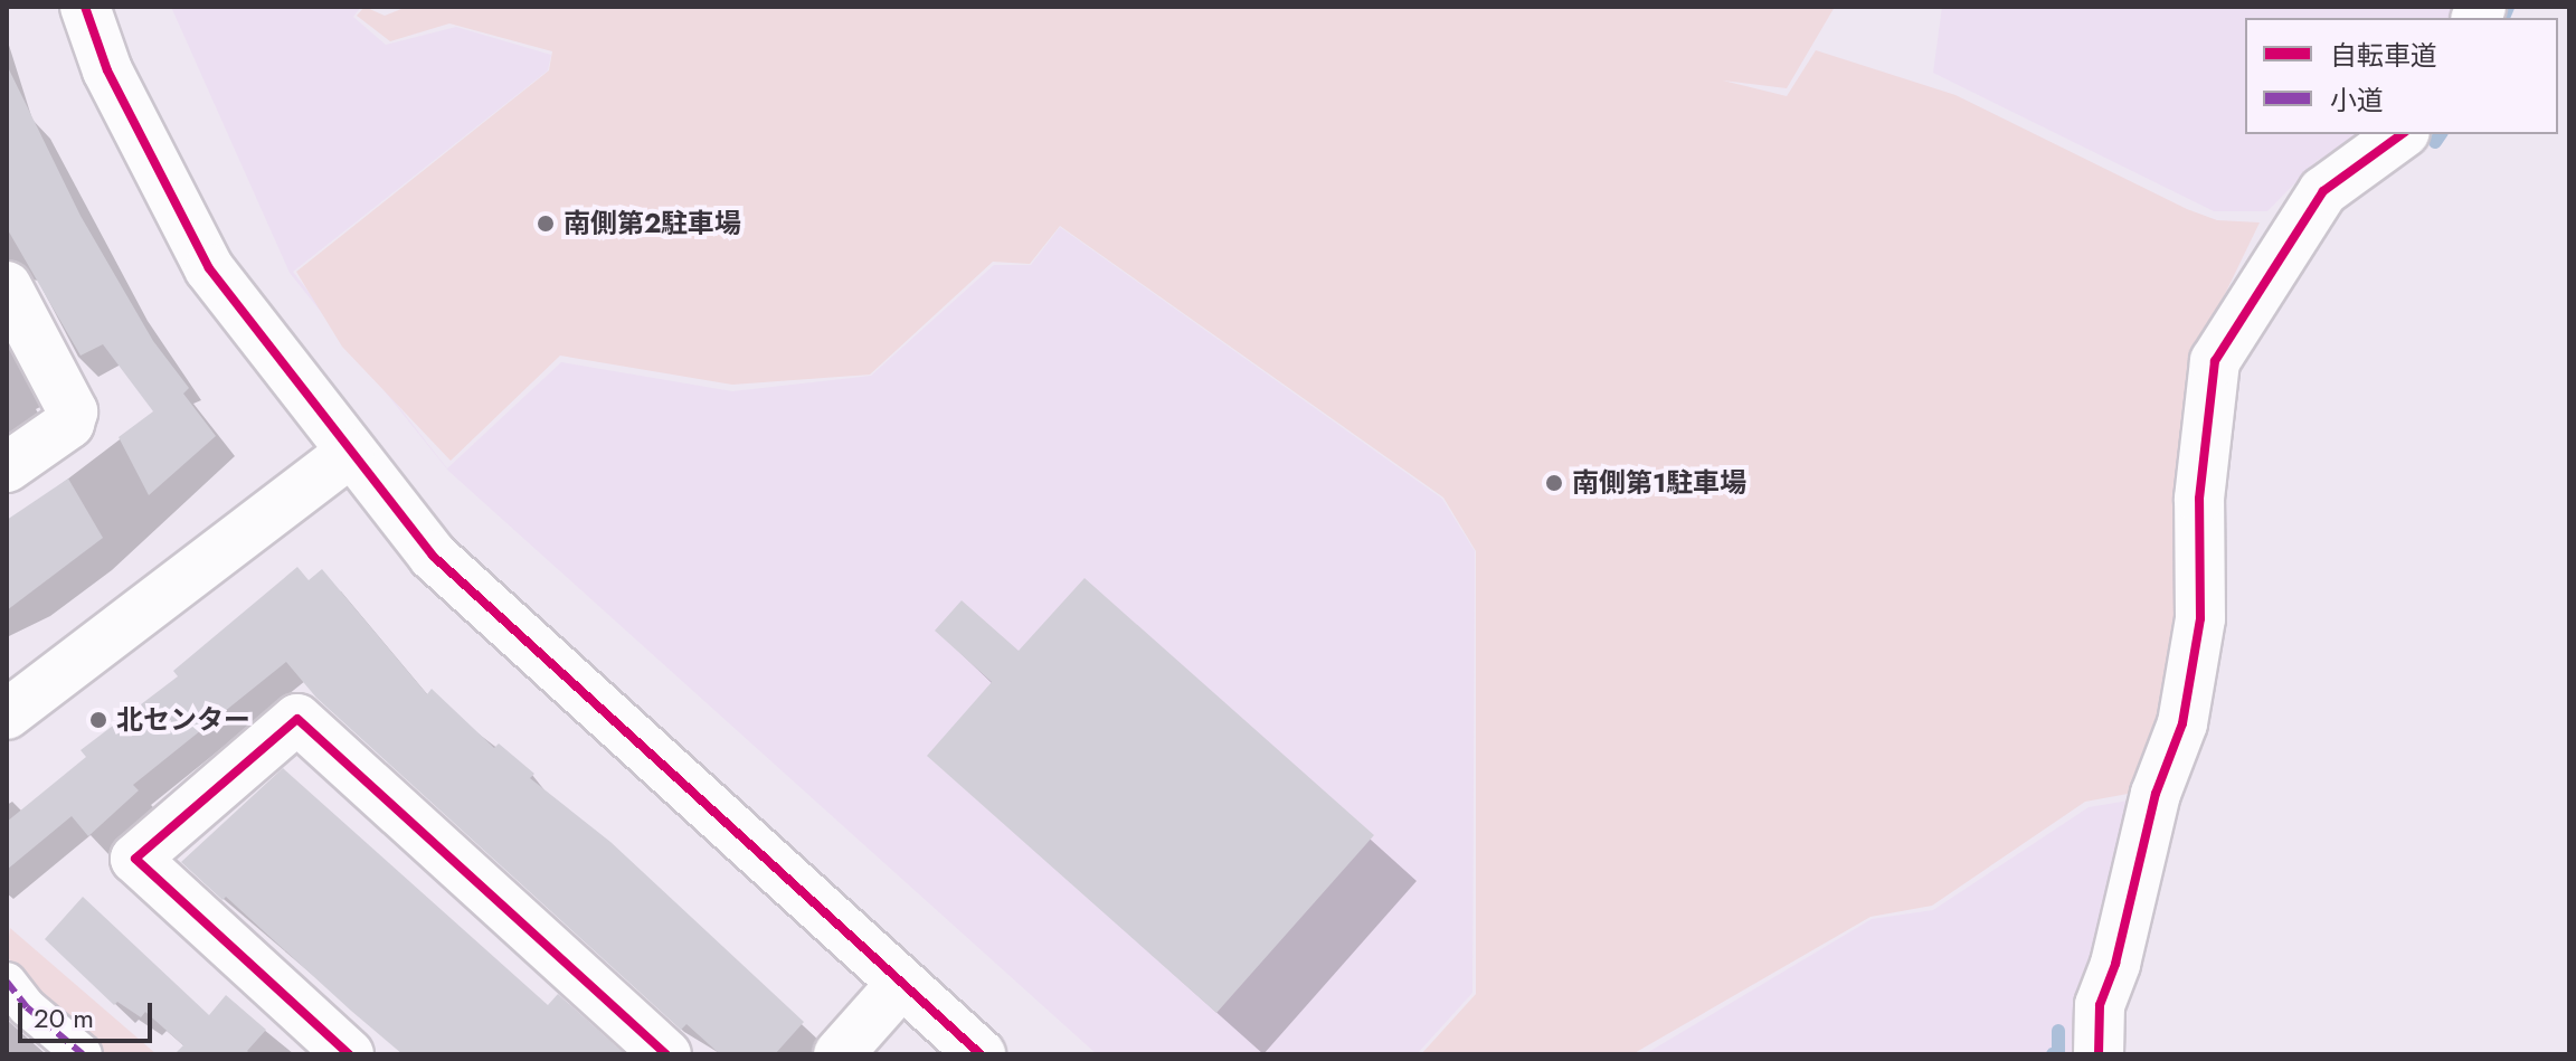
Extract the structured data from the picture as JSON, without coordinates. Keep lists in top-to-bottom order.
{
  "places": ["南側第２駐車場", "南側第1駐車場", "北センター"],
  "legend": ["自転車道", "小道"],
  "scale_bar": "20 m"
}
